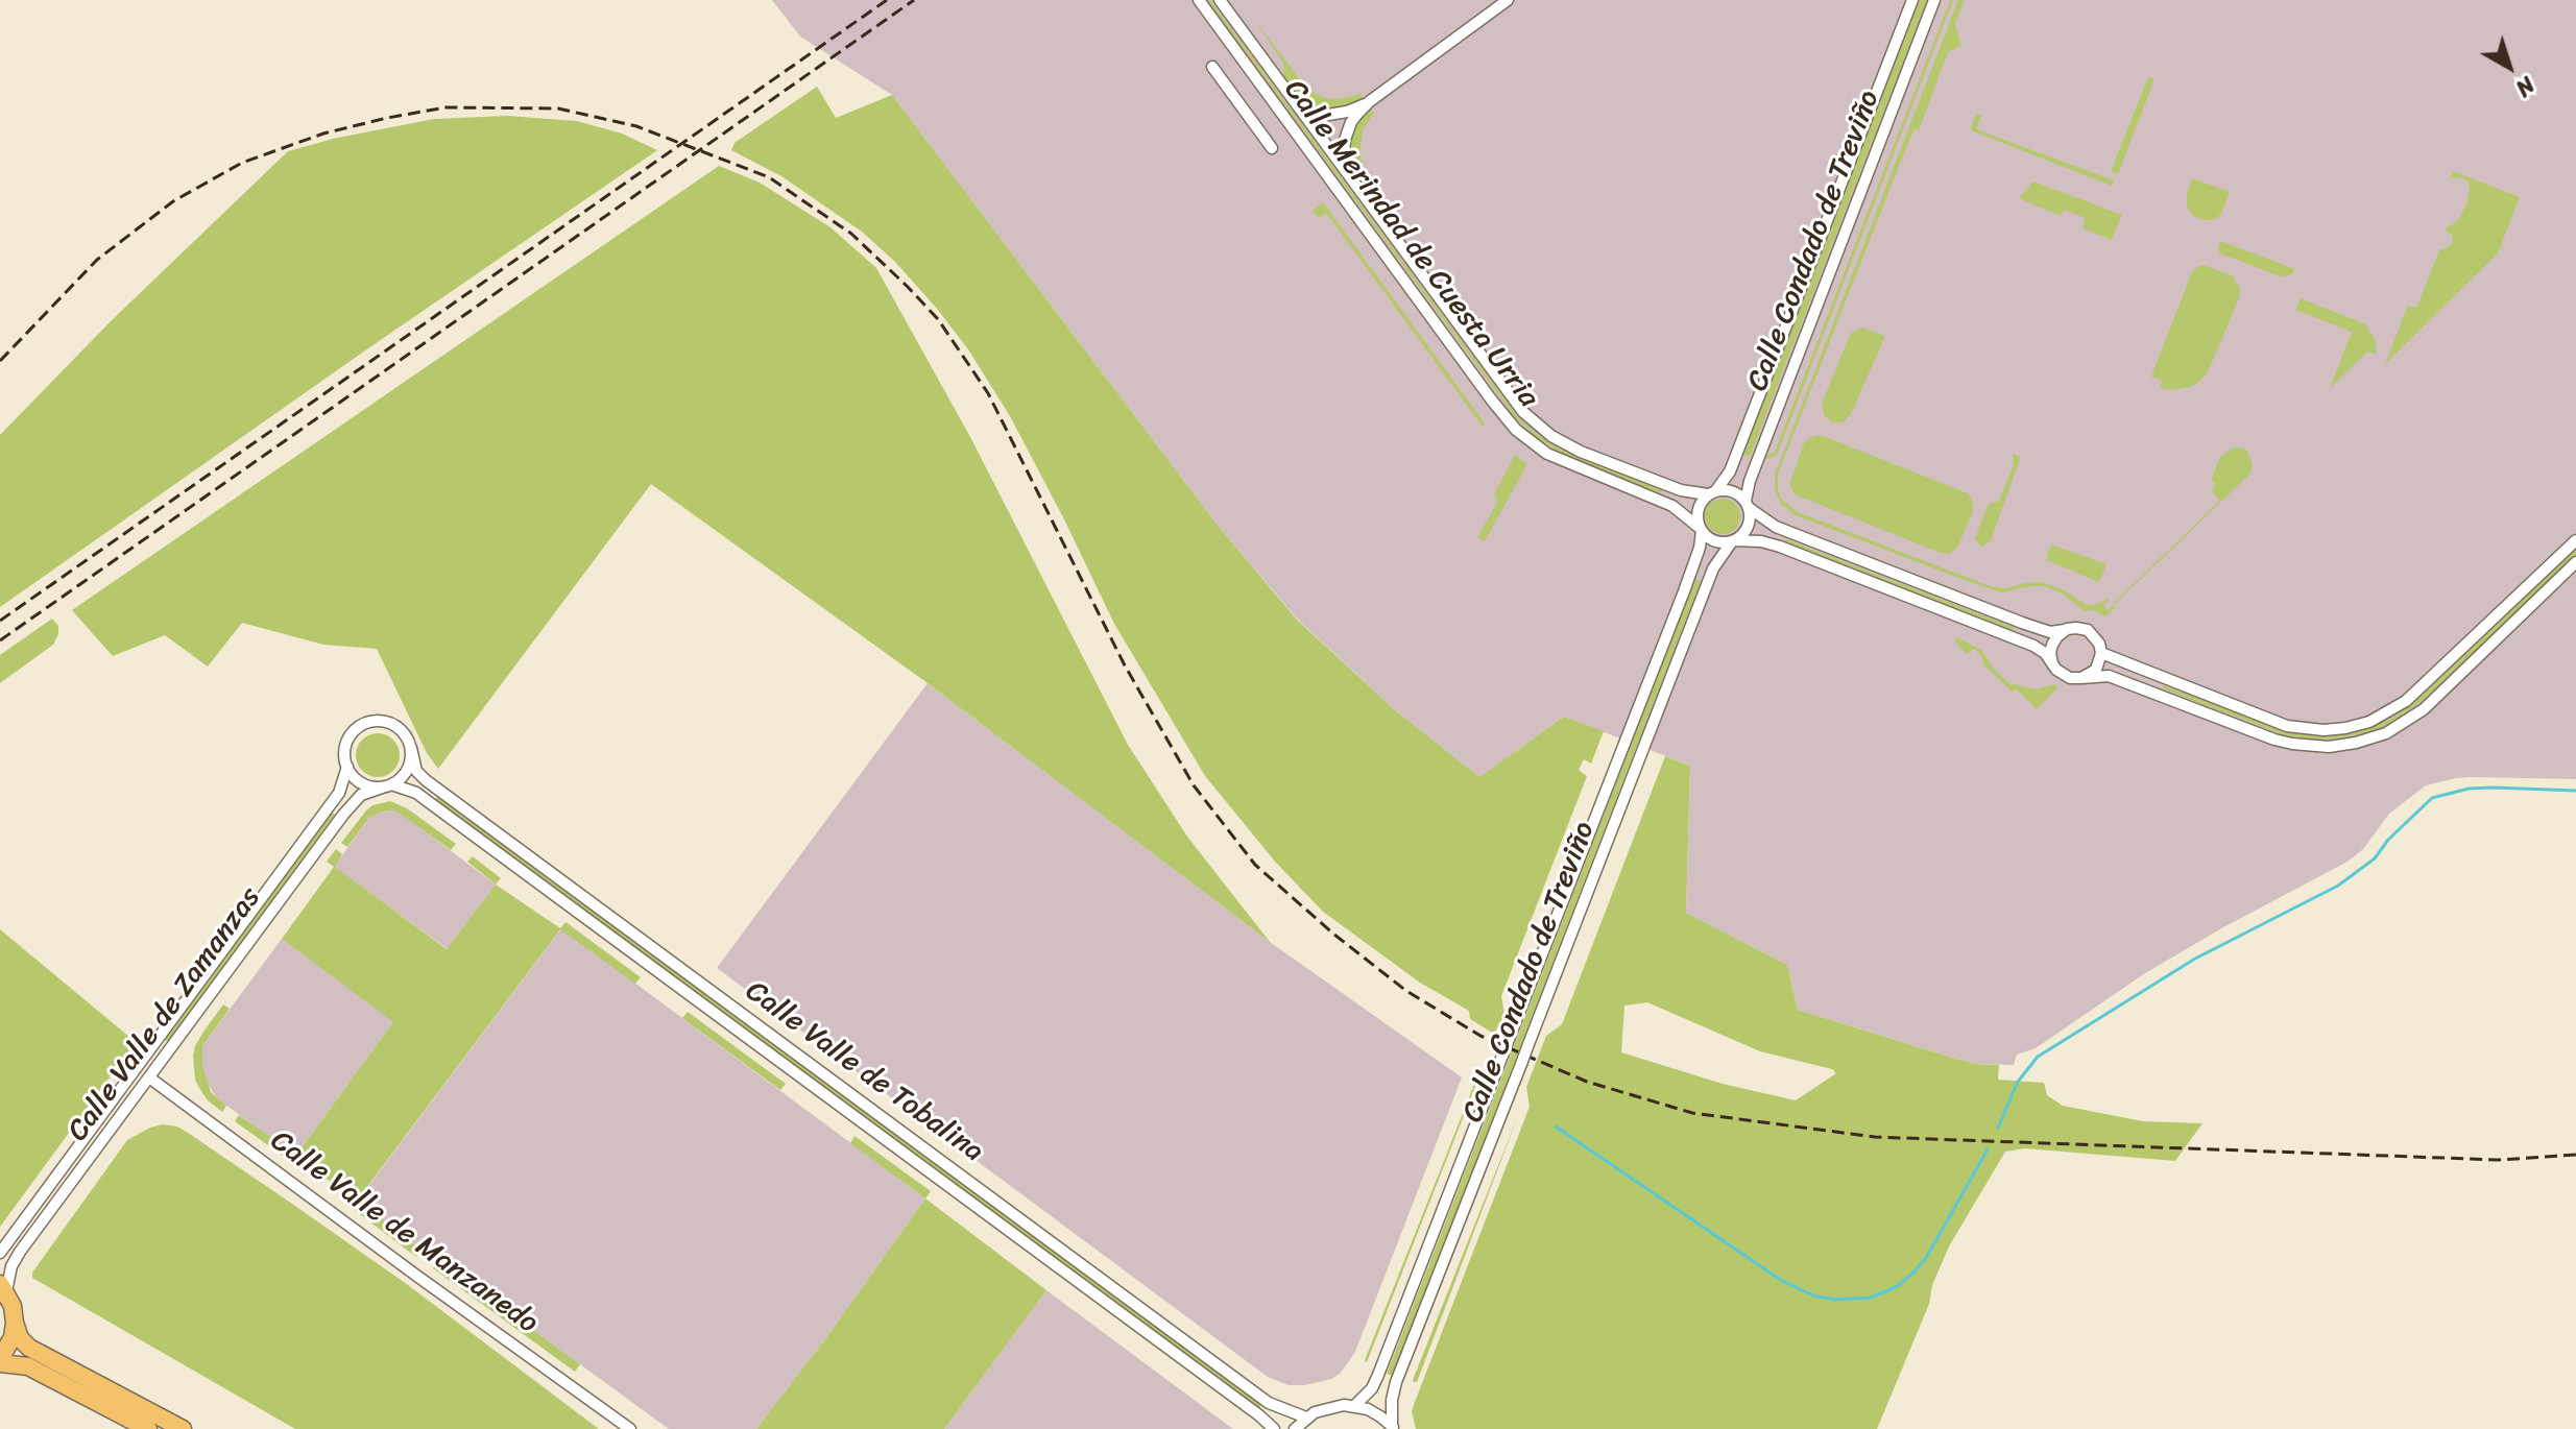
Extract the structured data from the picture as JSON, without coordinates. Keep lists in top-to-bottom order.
{
  "streets": {
    "street": [
      "Calle Condado de Treviño",
      "Calle Merindad de Cuesta Urria",
      "Calle Valle de Zamanzas",
      "Calle Valle de Tobalina",
      "Calle Valle de Manzanedo"
    ]
  },
  "crossings": [
    ["Calle Condado de Treviño", "Calle Merindad de Cuesta Urria"],
    ["Calle Valle de Zamanzas", "Calle Valle de Tobalina"],
    ["Calle Valle de Zamanzas", "Calle Valle de Manzanedo"]
  ],
  "north": "bottom right"
}
